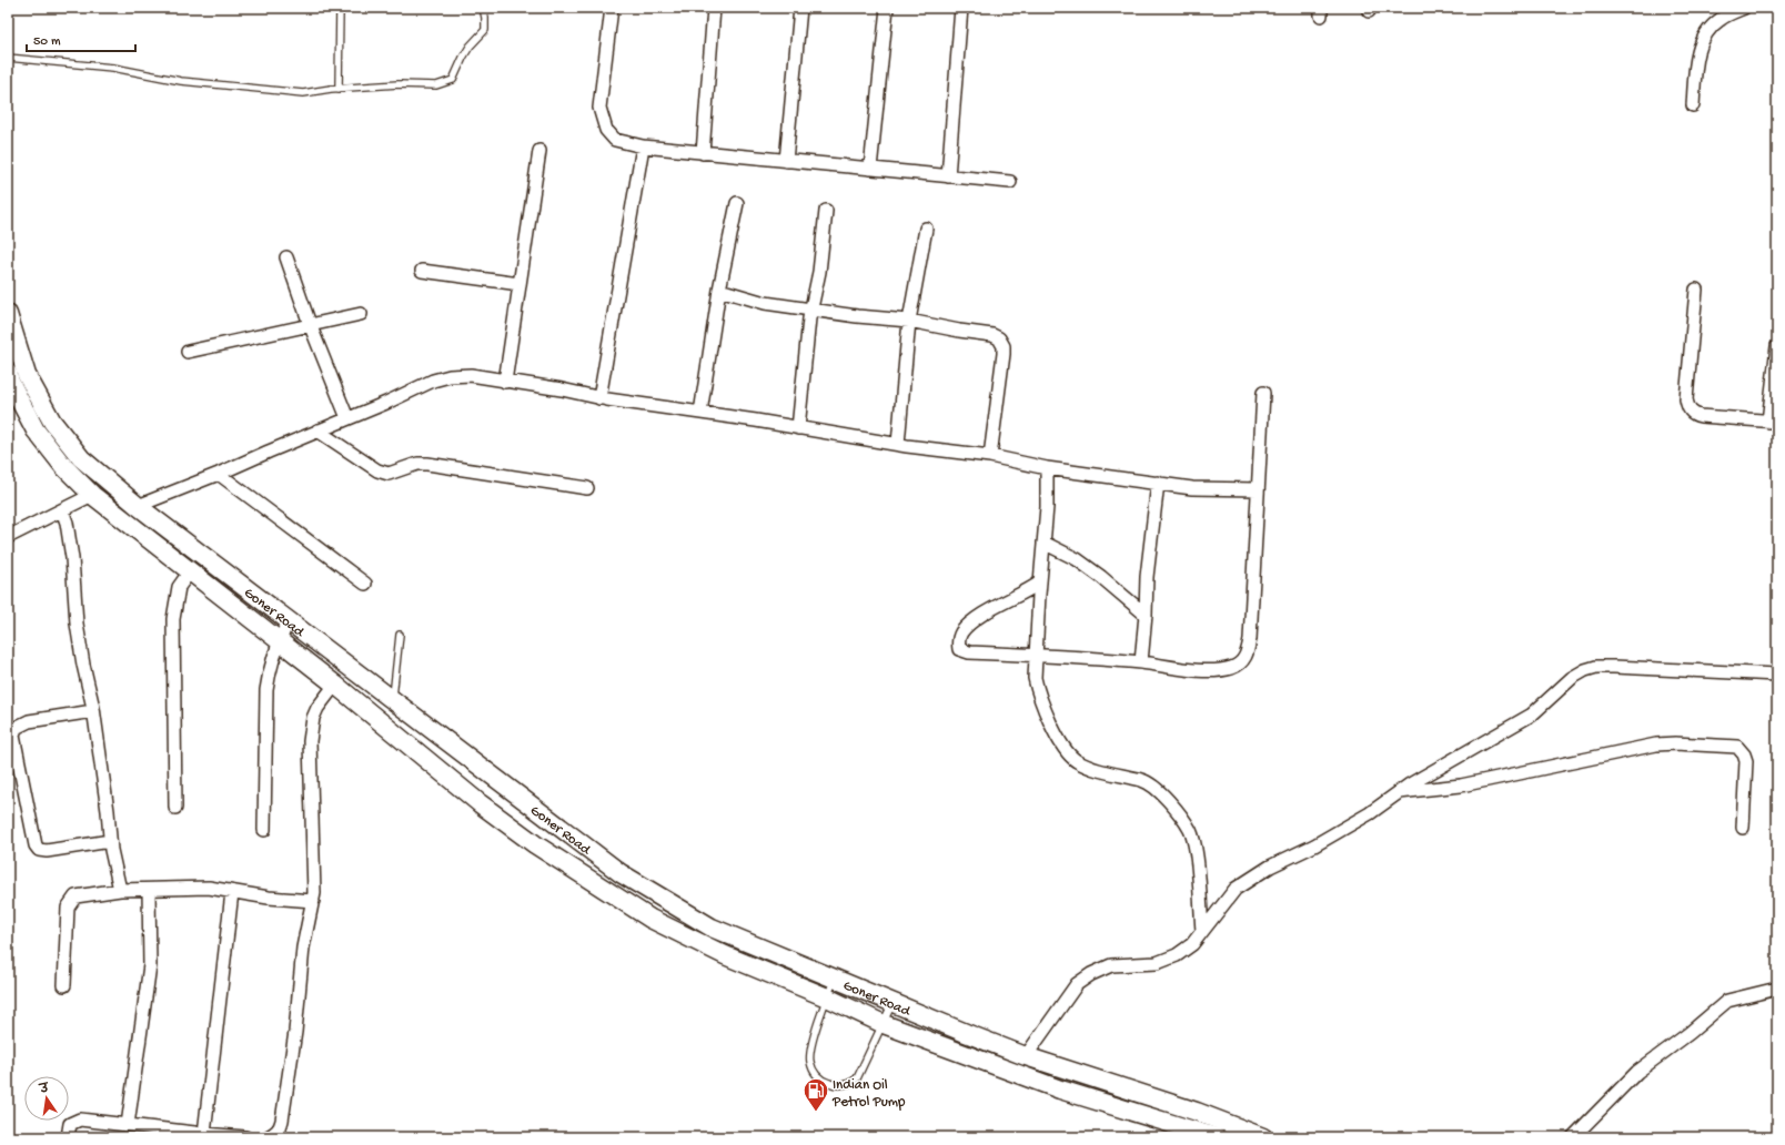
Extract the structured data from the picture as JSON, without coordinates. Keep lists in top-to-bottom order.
{
  "streets": {
    "street": ["Goner Road"]
  },
  "places": {
    "fuel station": ["Indian Oil Petrol Pump"]
  },
  "scale_bar": "50 m",
  "north": "top"
}
